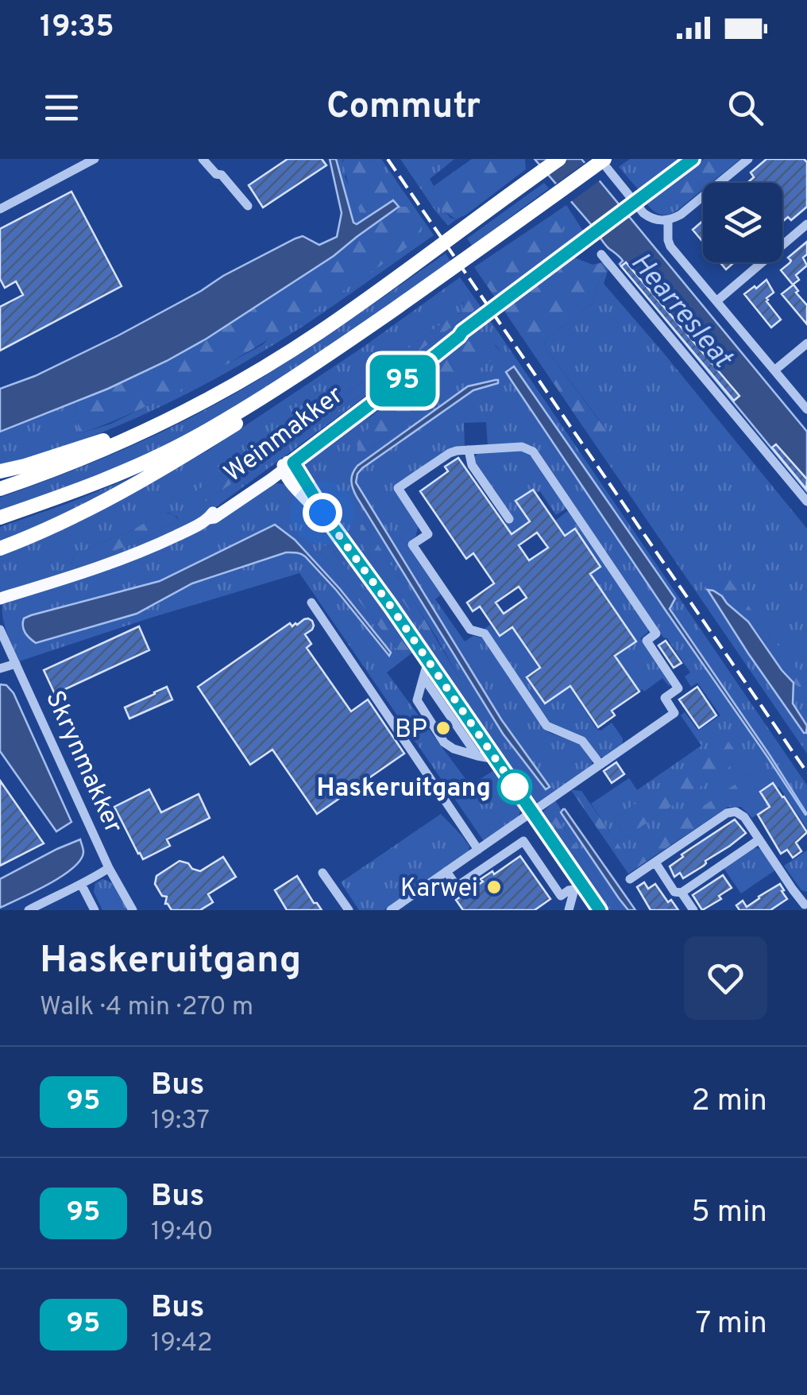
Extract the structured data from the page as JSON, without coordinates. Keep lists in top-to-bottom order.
{
  "streets": {
    "main road": ["Weinmakker"],
    "street": ["Skrynmakker"]
  },
  "water": ["Hearresleat"],
  "places": ["BP", "Haskeruitgang", "Karwei"],
  "lines": ["bus line 95"],
  "page": {
    "status": "19:35",
    "header": "Commutr",
    "on_map": "95",
    "heading": ["Haskeruitgang", "Walk · 4 min · 270 m"],
    "list": [
      {
        "mark": "95",
        "name": "Bus",
        "note": "19:37",
        "value": "2 min"
      },
      {
        "mark": "95",
        "name": "Bus",
        "note": "19:40",
        "value": "5 min"
      },
      {
        "mark": "95",
        "name": "Bus",
        "note": "19:42",
        "value": "7 min"
      }
    ]
  }
}
